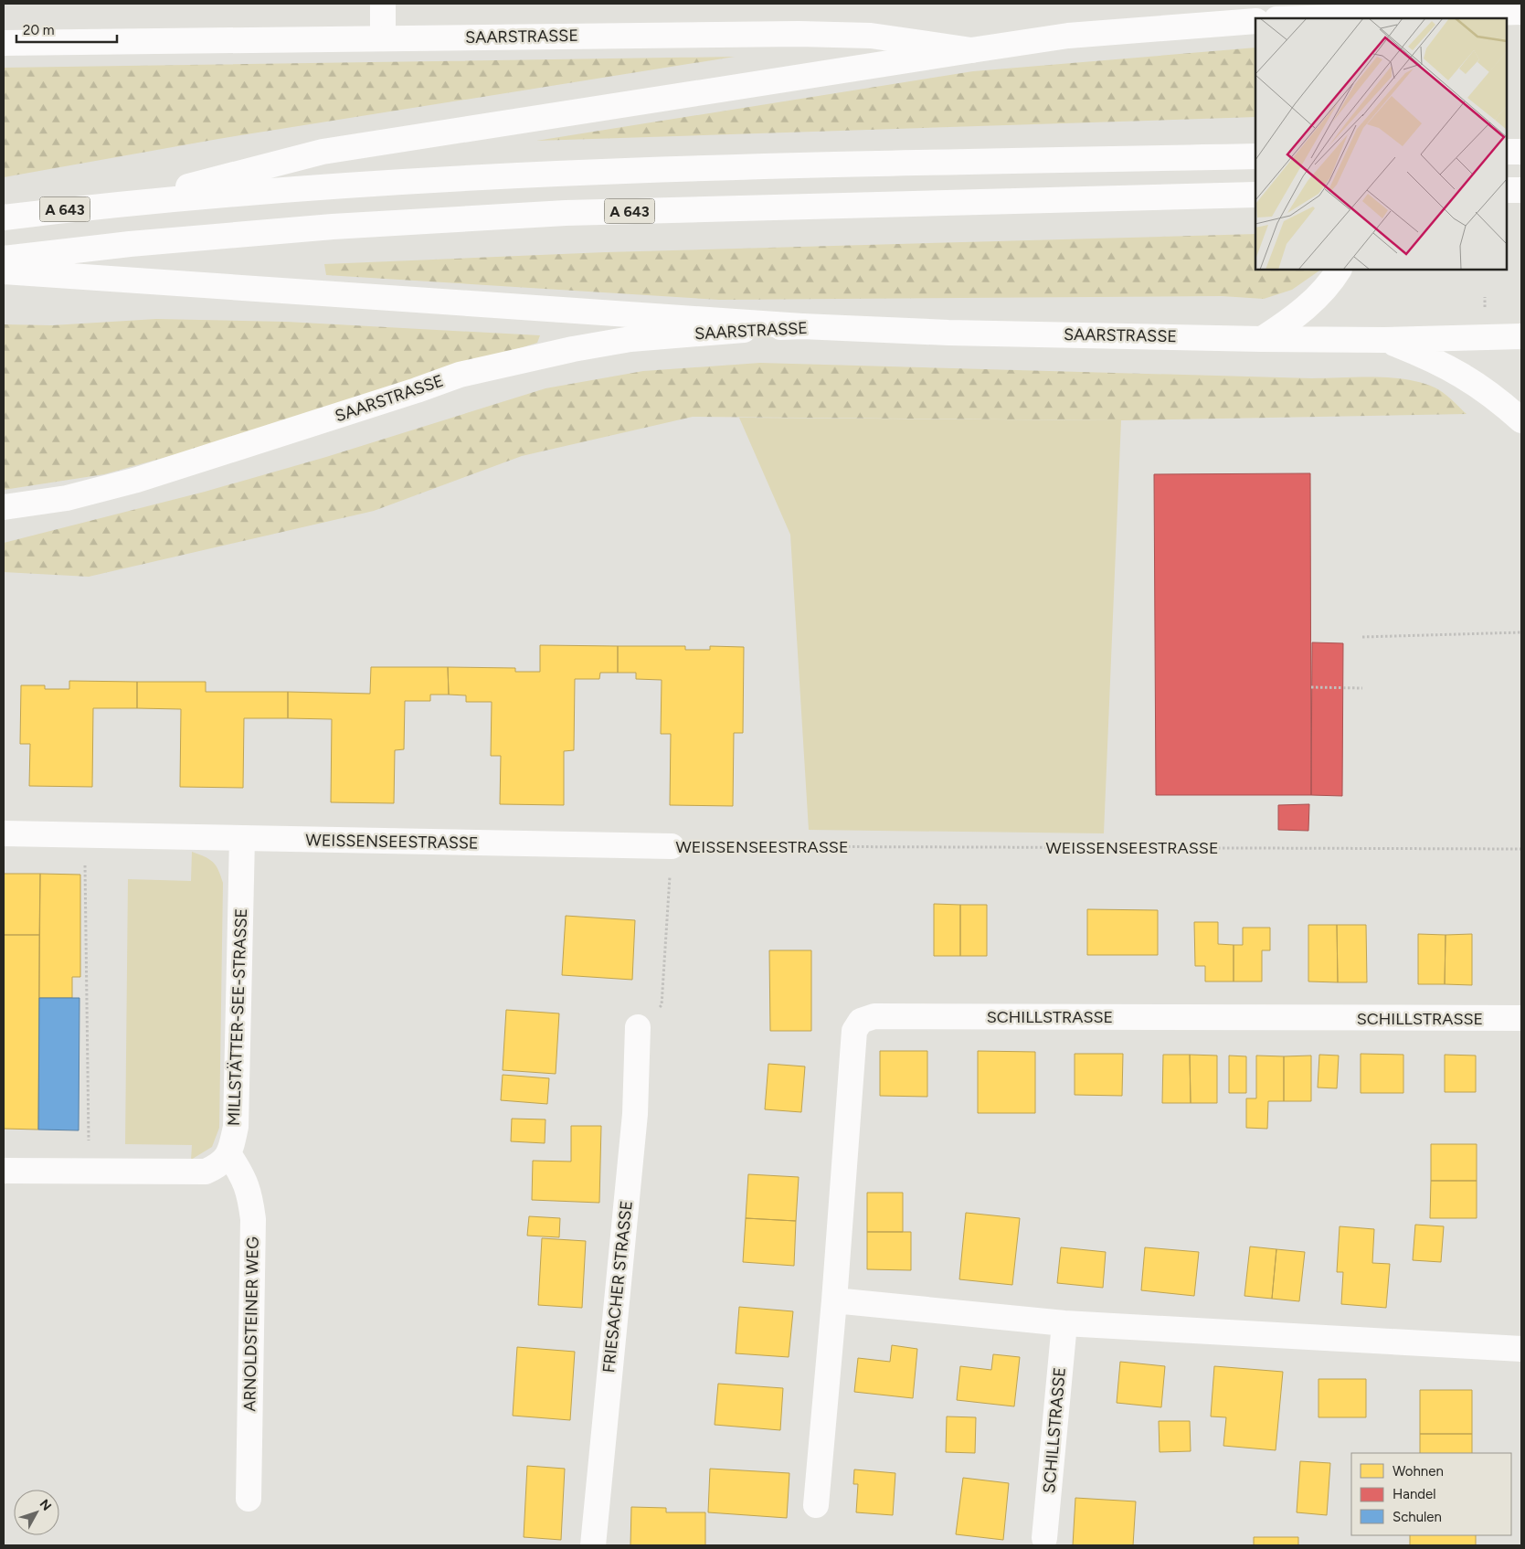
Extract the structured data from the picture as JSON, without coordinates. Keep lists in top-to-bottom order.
{
  "streets": {
    "main road": [
      "SAARSTRASSE",
      "A 643",
      "WEISSENSEESTRASSE",
      "MILLSTÄTTER-SEE-STRASSE",
      "SCHILLSTRASSE",
      "FRIESACHER STRASSE",
      "ARNOLDSTEINER WEG"
    ]
  },
  "crossings": [
    ["WEISSENSEESTRASSE", "MILLSTÄTTER-SEE-STRASSE"],
    ["MILLSTÄTTER-SEE-STRASSE", "ARNOLDSTEINER WEG"]
  ],
  "legend": ["Wohnen", "Handel", "Schulen"],
  "scale_bar": "20 m",
  "north": "top right"
}
